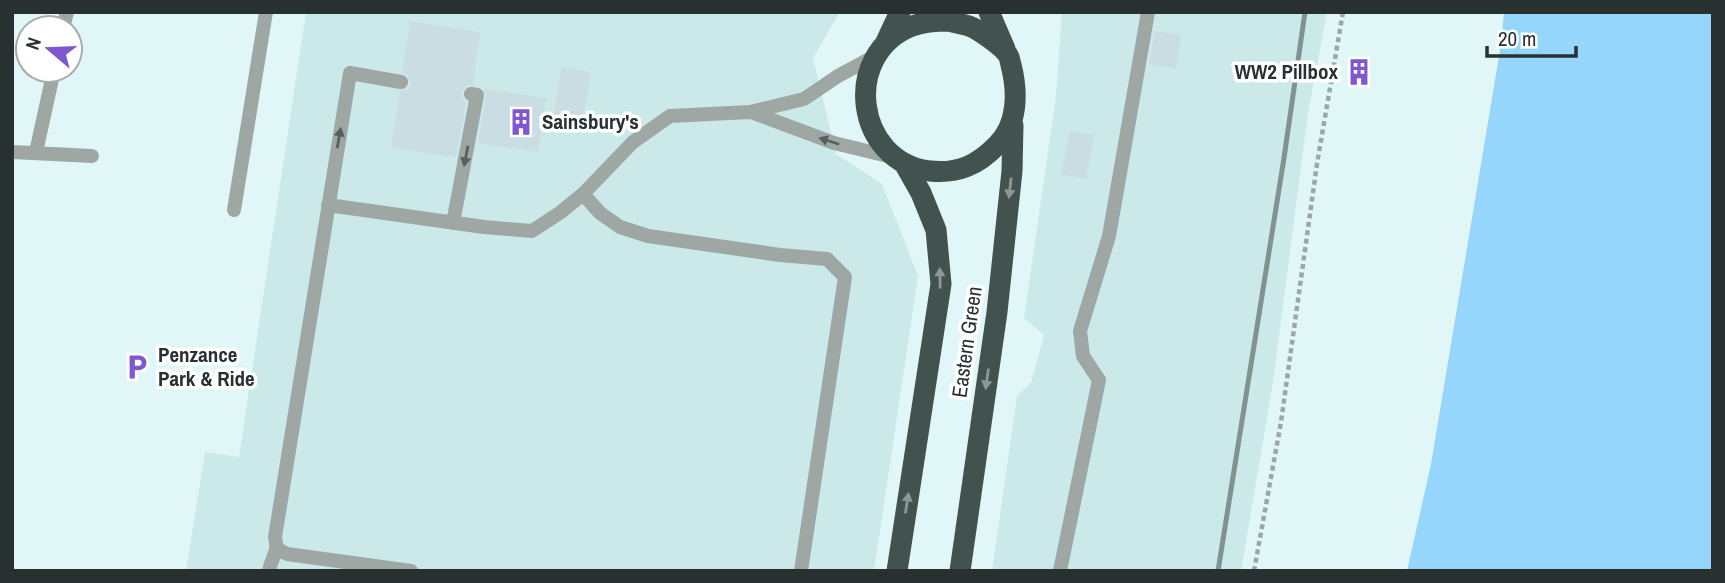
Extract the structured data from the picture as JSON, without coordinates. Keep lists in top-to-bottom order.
{
  "streets": {
    "highway": ["Eastern Green"]
  },
  "places": {
    "building": ["WW2 Pillbox", "Sainsbury's"],
    "parking": ["Penzance Park & Ride"]
  },
  "scale_bar": "20 m",
  "north": "left"
}
